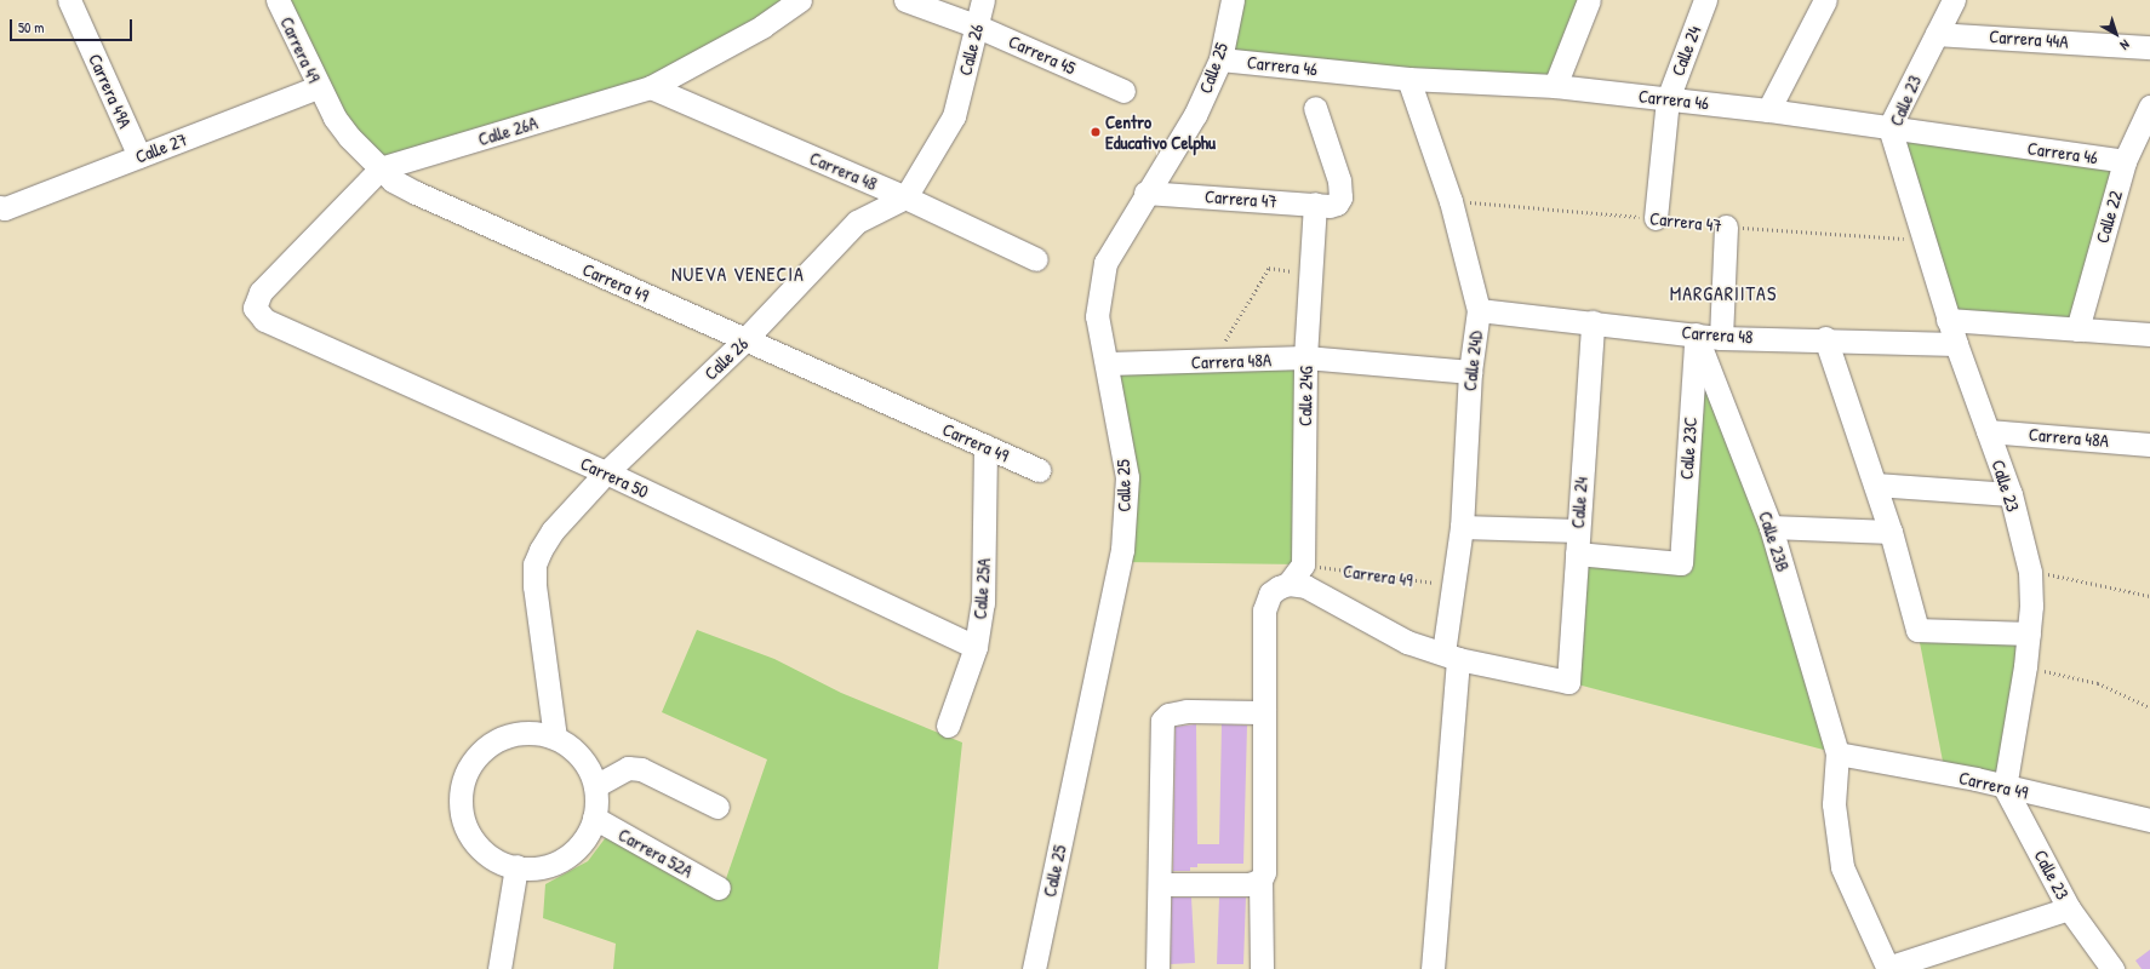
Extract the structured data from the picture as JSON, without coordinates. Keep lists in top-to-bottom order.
{
  "streets": {
    "street": [
      "Carrera 44A",
      "Carrera 49",
      "Calle 26",
      "Calle 24",
      "Carrera 45",
      "Carrera 46",
      "Calle 25",
      "Carrera 49A",
      "Calle 23",
      "Calle 26A",
      "Calle 27",
      "Carrera 48",
      "Carrera 47",
      "Calle 22",
      "Carrera 48A",
      "Calle 24D",
      "Calle 24G",
      "Calle 23C",
      "Carrera 50",
      "Calle 23B",
      "Calle 25A",
      "Carrera 52A"
    ]
  },
  "crossings": [
    ["Carrera 44A", "Calle 23"],
    ["Carrera 49", "Calle 26"],
    ["Carrera 49", "Calle 23"],
    ["Carrera 49", "Calle 26A"],
    ["Carrera 49", "Calle 27"],
    ["Carrera 49", "Calle 24D"],
    ["Carrera 49", "Calle 24G"],
    ["Carrera 49", "Calle 23B"],
    ["Carrera 49", "Calle 25A"],
    ["Calle 26", "Carrera 45"],
    ["Calle 26", "Carrera 48"],
    ["Calle 26", "Carrera 50"],
    ["Calle 26", "Carrera 52A"],
    ["Calle 24", "Carrera 46"],
    ["Calle 24", "Carrera 48"],
    ["Calle 24", "Carrera 47"],
    ["Calle 24", "Calle 24D"],
    ["Calle 24", "Calle 23C"],
    ["Carrera 46", "Calle 25"],
    ["Carrera 46", "Calle 23"],
    ["Carrera 46", "Calle 22"],
    ["Carrera 46", "Calle 24D"],
    ["Calle 25", "Carrera 47"],
    ["Calle 25", "Carrera 48A"],
    ["Carrera 49A", "Calle 27"],
    ["Calle 23", "Carrera 48"],
    ["Calle 23", "Carrera 47"],
    ["Calle 23", "Carrera 48A"],
    ["Calle 26A", "Carrera 48"],
    ["Calle 26A", "Carrera 50"],
    ["Carrera 48", "Calle 24D"],
    ["Carrera 48", "Calle 23C"],
    ["Carrera 48", "Calle 23B"],
    ["Carrera 47", "Calle 24D"],
    ["Carrera 47", "Calle 24G"],
    ["Carrera 48A", "Calle 24D"],
    ["Carrera 48A", "Calle 24G"],
    ["Calle 23C", "Calle 23B"],
    ["Carrera 50", "Calle 25A"]
  ],
  "districts": ["NUEVA VENECIA", "MARGARIITAS"],
  "places": ["Centro Educativo Celphu"],
  "scale_bar": "50 m",
  "north": "bottom right"
}
